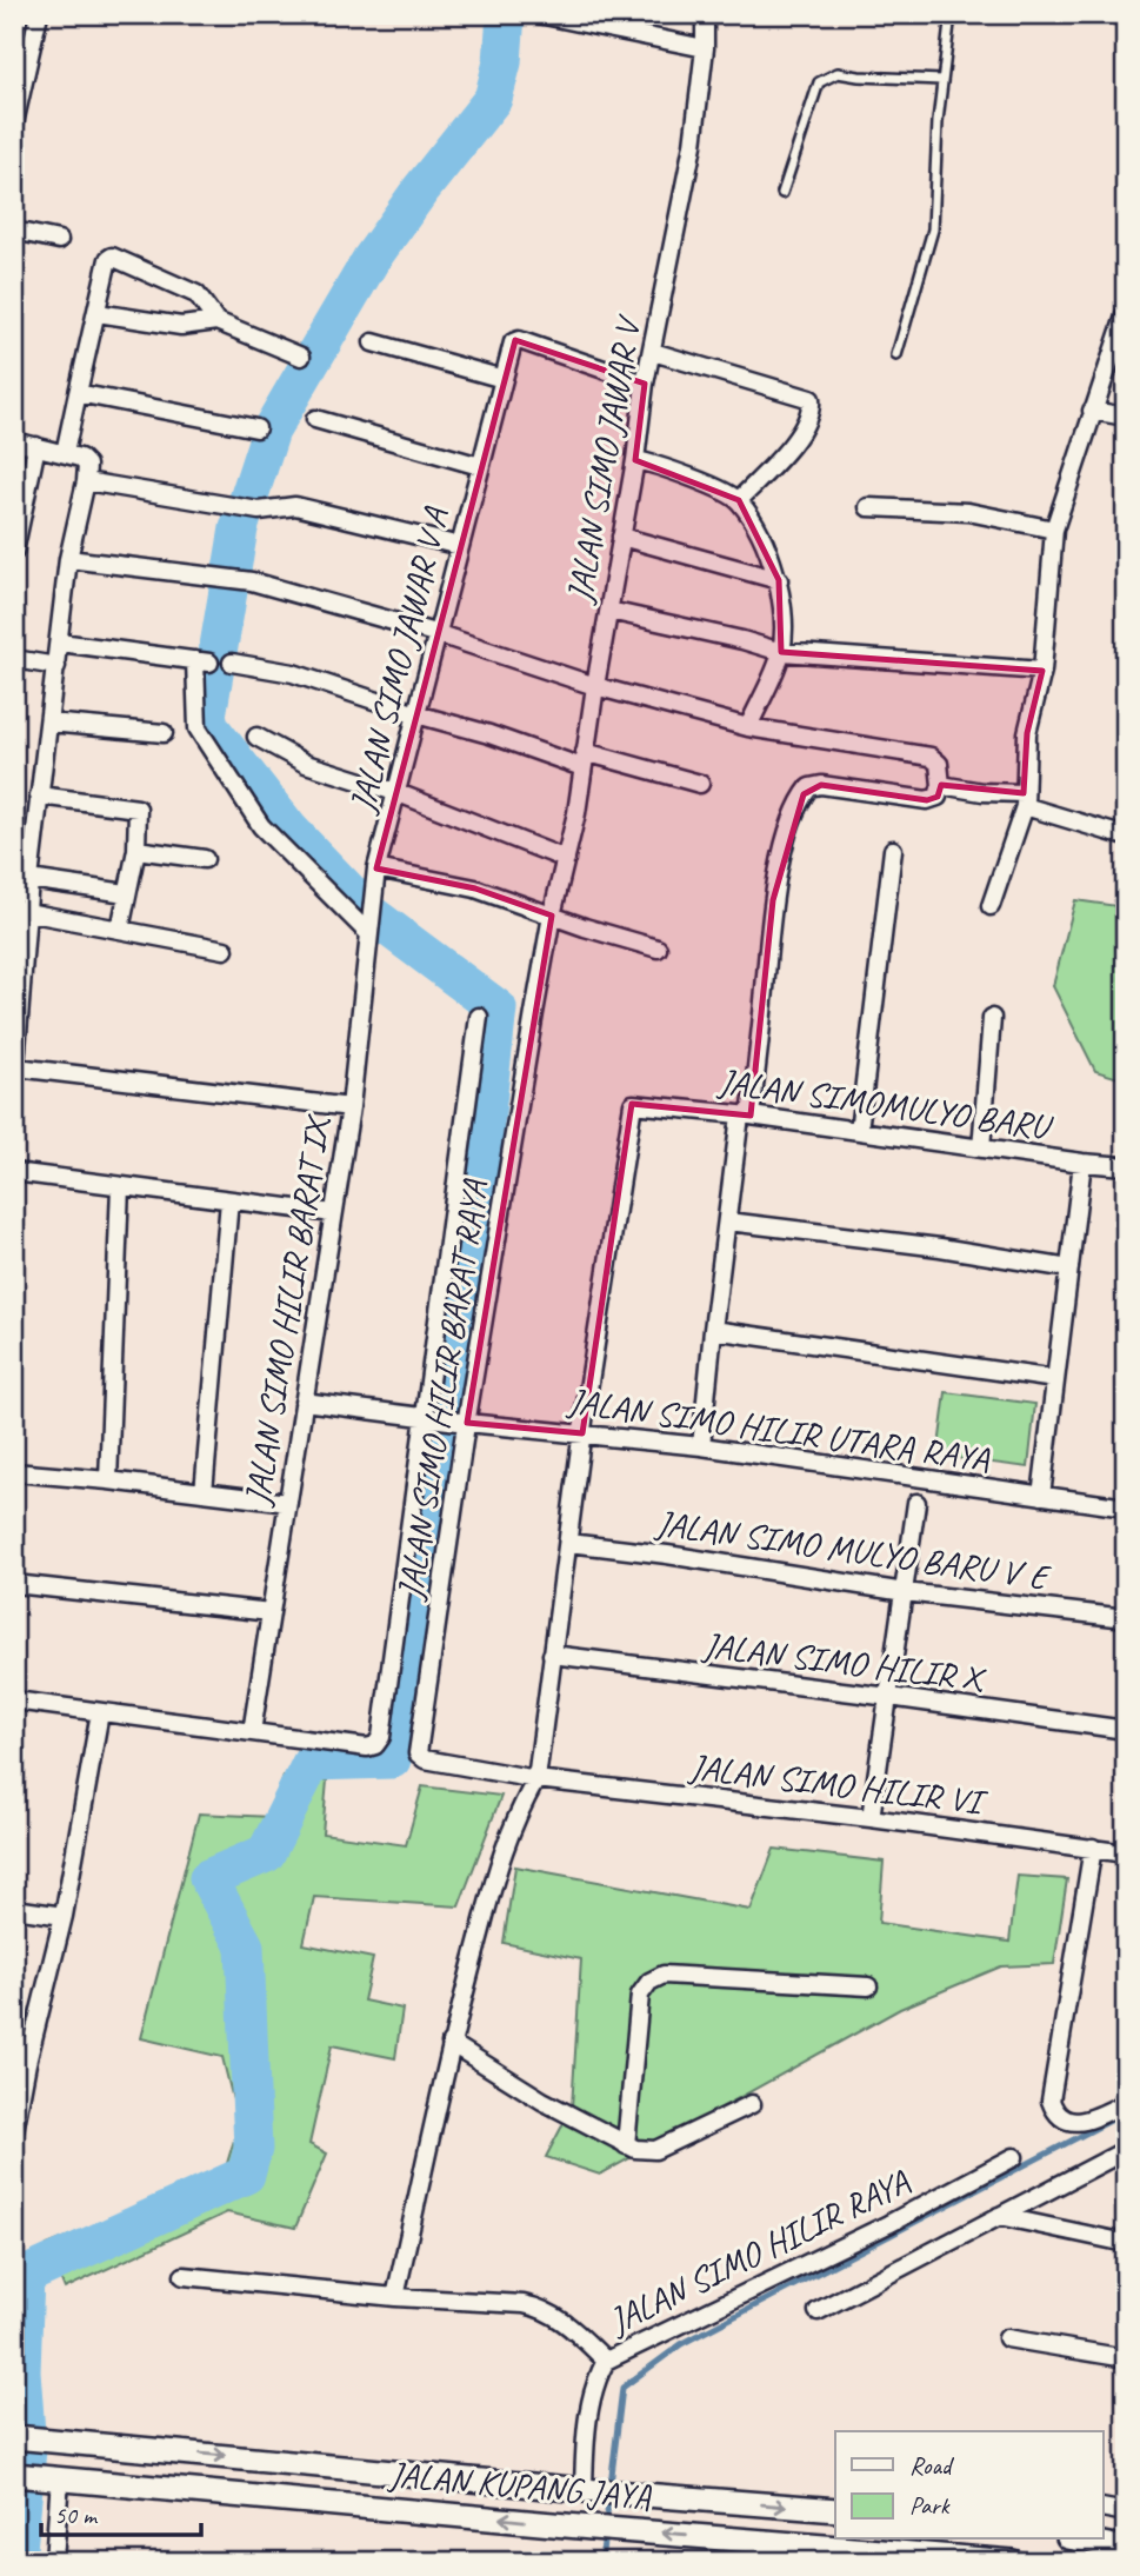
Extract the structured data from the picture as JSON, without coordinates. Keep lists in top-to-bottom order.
{
  "streets": {
    "main road": ["JALAN KUPANG JAYA"],
    "street": [
      "JALAN SIMO JAWAR V",
      "JALAN SIMO JAWAR V A",
      "JALAN SIMOMULYO BARU",
      "JALAN SIMO HILIR BARAT IX",
      "JALAN SIMO HILIR BARAT RAYA",
      "JALAN SIMO HILIR UTARA RAYA",
      "JALAN SIMO MULYO BARU V E",
      "JALAN SIMO HILIR X",
      "JALAN SIMO HILIR VI",
      "JALAN SIMO HILIR RAYA"
    ]
  },
  "crossings": [
    ["JALAN SIMO JAWAR V", "JALAN SIMO JAWAR V A"],
    ["JALAN SIMO JAWAR V", "JALAN SIMO HILIR BARAT RAYA"],
    ["JALAN SIMO JAWAR V A", "JALAN SIMO HILIR BARAT IX"],
    ["JALAN SIMOMULYO BARU", "JALAN SIMO HILIR UTARA RAYA"],
    ["JALAN SIMO HILIR BARAT IX", "JALAN SIMO HILIR BARAT RAYA"],
    ["JALAN SIMO HILIR BARAT IX", "JALAN SIMO HILIR UTARA RAYA"],
    ["JALAN SIMO HILIR BARAT RAYA", "JALAN SIMO HILIR UTARA RAYA"],
    ["JALAN SIMO HILIR BARAT RAYA", "JALAN SIMO HILIR VI"],
    ["JALAN SIMO HILIR RAYA", "JALAN KUPANG JAYA"]
  ],
  "legend": ["Road", "Park"],
  "scale_bar": "50 m"
}
